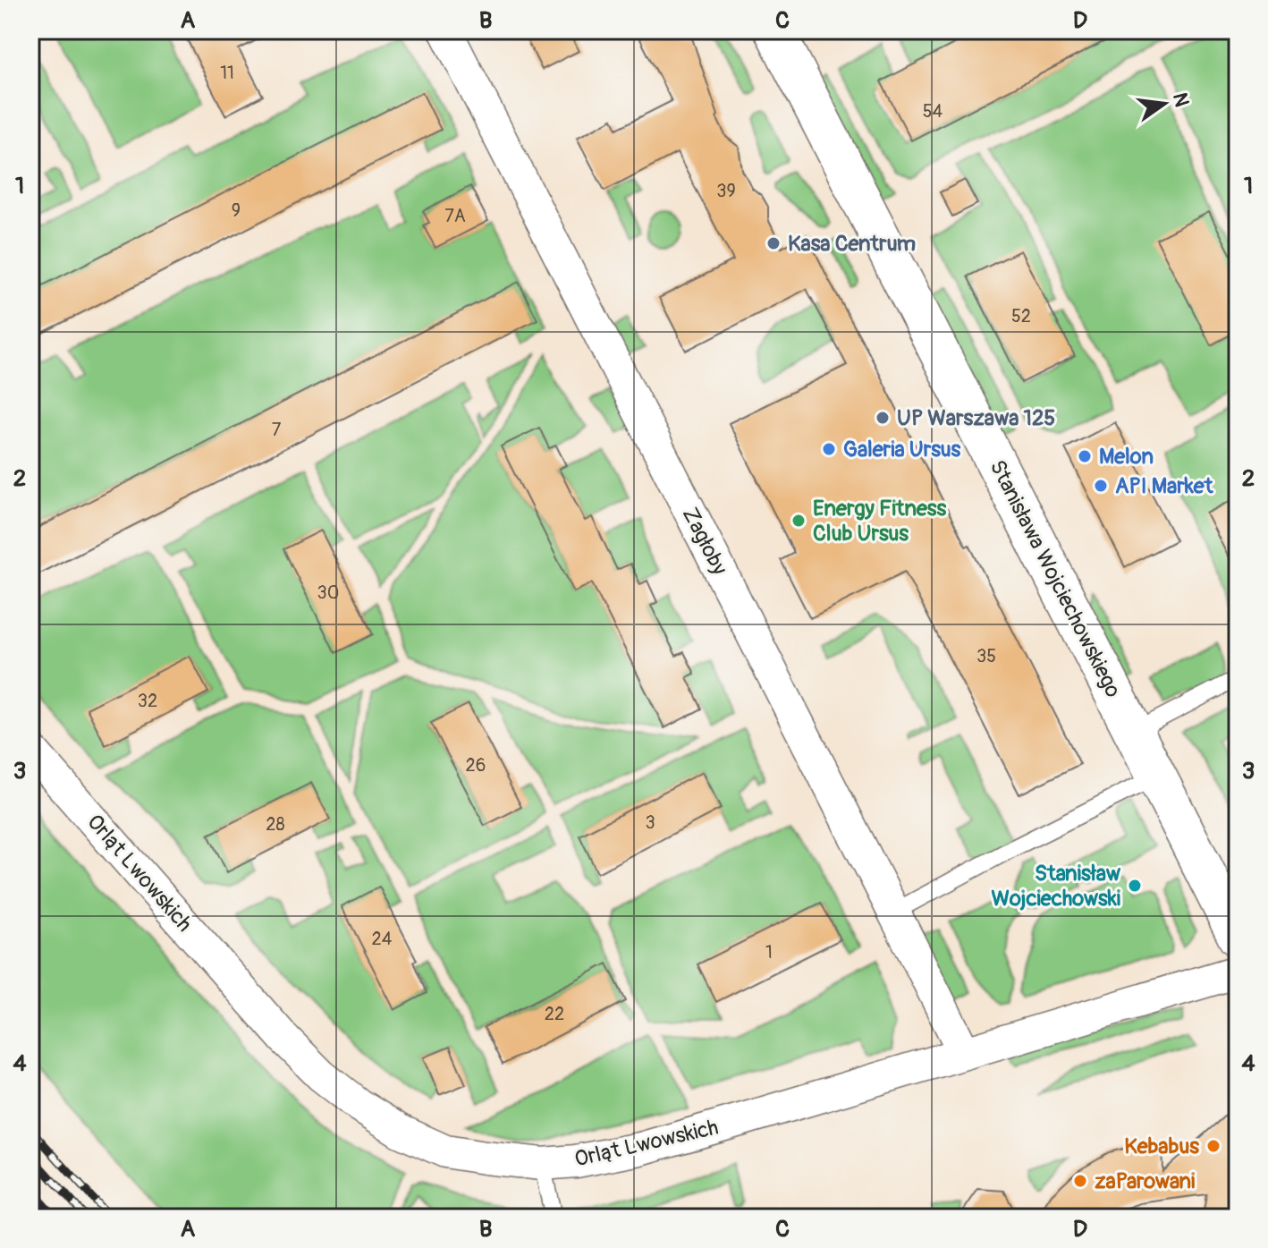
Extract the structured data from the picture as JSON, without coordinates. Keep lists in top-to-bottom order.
{
  "streets": {
    "street": ["Zagłoby", "Stanisława Wojciechowskiego", "Orląt Lwowskich"]
  },
  "crossings": [
    ["Zagłoby", "Orląt Lwowskich"]
  ],
  "places": [
    "Kasa Centrum",
    "UP Warszawa 125",
    "Galeria Ursus",
    "Melon",
    "API Market",
    "Energy Fitness Club Ursus",
    "Stanisław Wojciechowski",
    "Kebabus",
    "zaParowani"
  ],
  "house_numbers": [
    "11",
    "54",
    "39",
    "9",
    "7A",
    "52",
    "7",
    "30",
    "35",
    "32",
    "26",
    "3",
    "28",
    "24",
    "1",
    "22"
  ],
  "north": "right",
  "grid": {
    "columns": [
      "A",
      "B",
      "C",
      "D"
    ],
    "rows": [
      "1",
      "2",
      "3",
      "4"
    ]
  }
}
